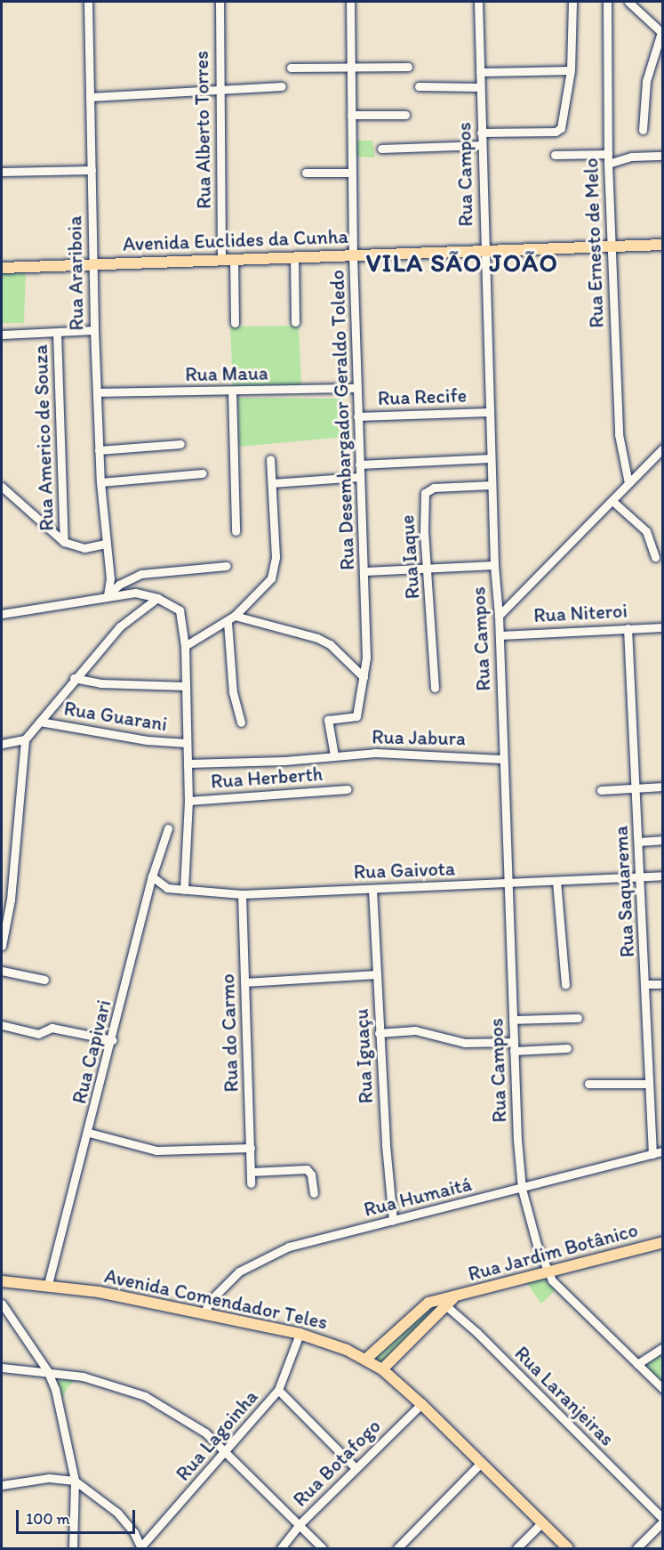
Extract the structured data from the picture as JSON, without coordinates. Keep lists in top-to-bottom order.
{
  "streets": {
    "main road": ["Avenida Euclides da Cunha", "Rua Jardim Botânico", "Avenida Comendador Teles"],
    "street": [
      "Rua Alberto Torres",
      "Rua Campos",
      "Rua Ernesto de Melo",
      "Rua Arariboia",
      "Rua Maua",
      "Rua Recife",
      "Rua Desembargador Geraldo Toledo",
      "Rua Americo de Souza",
      "Rua Iaque",
      "Rua Niteroi",
      "Rua Guarani",
      "Rua Jabura",
      "Rua Herberth",
      "Rua Gaivota",
      "Rua Saquarema",
      "Rua do Carmo",
      "Rua Capivari",
      "Rua Iguaçu",
      "Rua Humaitá",
      "Rua Laranjeiras",
      "Rua Lagoinha",
      "Rua Botafogo"
    ]
  },
  "crossings": [
    ["Rua Alberto Torres", "Avenida Euclides da Cunha"],
    ["Rua Campos", "Avenida Euclides da Cunha"],
    ["Rua Campos", "Rua Recife"],
    ["Rua Campos", "Rua Iaque"],
    ["Rua Campos", "Rua Niteroi"],
    ["Rua Campos", "Rua Jabura"],
    ["Rua Campos", "Rua Gaivota"],
    ["Rua Campos", "Rua Humaitá"],
    ["Rua Campos", "Rua Jardim Botânico"],
    ["Avenida Euclides da Cunha", "Rua Ernesto de Melo"],
    ["Avenida Euclides da Cunha", "Rua Arariboia"],
    ["Avenida Euclides da Cunha", "Rua Desembargador Geraldo Toledo"],
    ["Rua Arariboia", "Rua Maua"],
    ["Rua Maua", "Rua Desembargador Geraldo Toledo"],
    ["Rua Recife", "Rua Desembargador Geraldo Toledo"],
    ["Rua Desembargador Geraldo Toledo", "Rua Jabura"],
    ["Rua Niteroi", "Rua Saquarema"],
    ["Rua Gaivota", "Rua Saquarema"],
    ["Rua Gaivota", "Rua do Carmo"],
    ["Rua Gaivota", "Rua Capivari"],
    ["Rua Gaivota", "Rua Iguaçu"],
    ["Rua Saquarema", "Rua Humaitá"],
    ["Rua Capivari", "Avenida Comendador Teles"],
    ["Rua Iguaçu", "Rua Humaitá"],
    ["Rua Humaitá", "Avenida Comendador Teles"],
    ["Rua Jardim Botânico", "Avenida Comendador Teles"],
    ["Rua Jardim Botânico", "Rua Laranjeiras"],
    ["Avenida Comendador Teles", "Rua Lagoinha"],
    ["Avenida Comendador Teles", "Rua Botafogo"]
  ],
  "districts": ["VILA SÃO JOÃO"],
  "scale_bar": "100 m"
}
